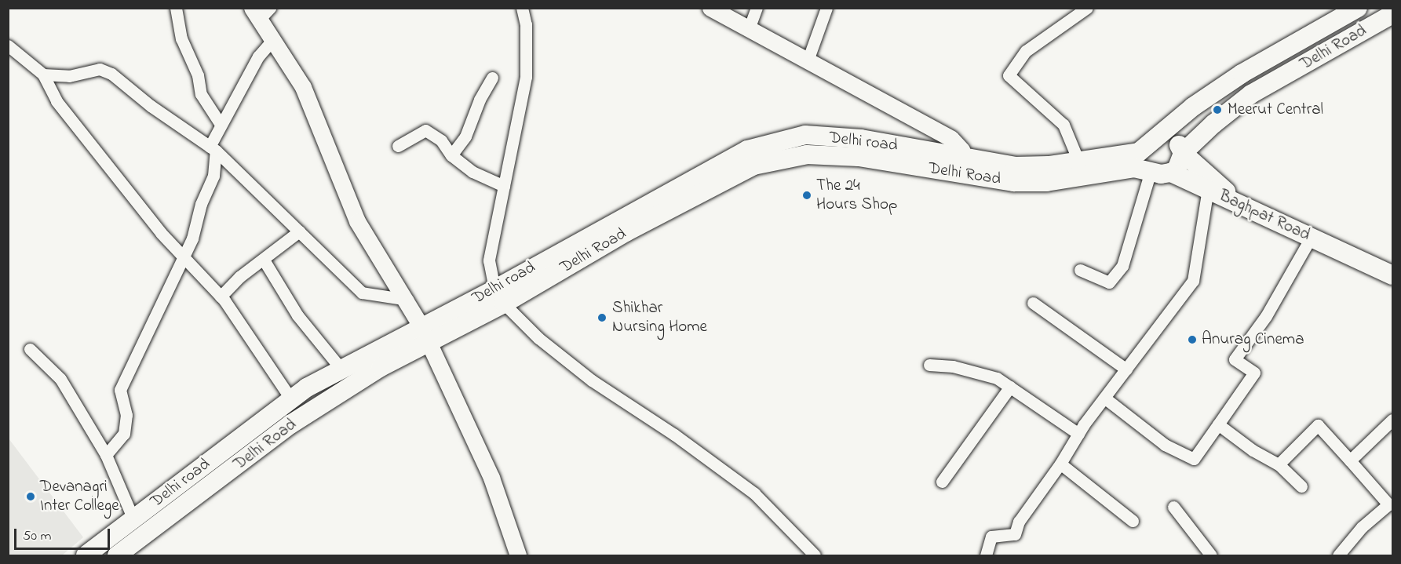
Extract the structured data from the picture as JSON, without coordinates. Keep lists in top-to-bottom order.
{
  "streets": {
    "main road": ["Delhi Road", "Delhi road", "Baghpat Road"]
  },
  "crossings": [
    ["Delhi Road", "Delhi road"],
    ["Delhi Road", "Baghpat Road"]
  ],
  "places": [
    "Meerut Central",
    "The 24 Hours Shop",
    "Shikhar Nursing Home",
    "Anurag Cinema",
    "Devanagri Inter College"
  ],
  "scale_bar": "50 m"
}
